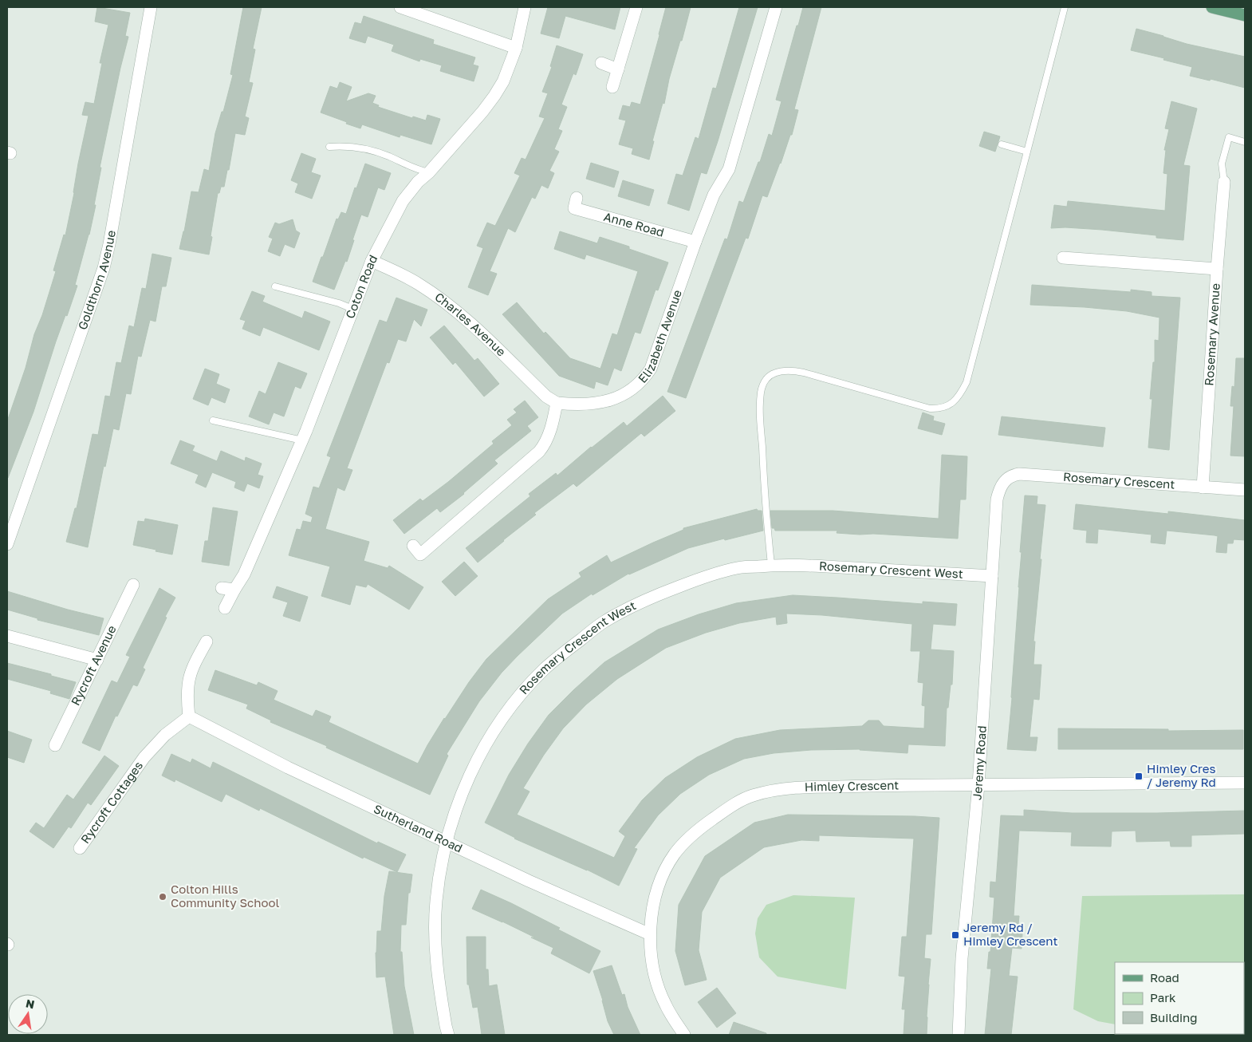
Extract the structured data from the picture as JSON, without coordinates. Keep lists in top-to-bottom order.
{
  "streets": {
    "street": [
      "Anne Road",
      "Goldthorn Avenue",
      "Coton Road",
      "Charles Avenue",
      "Rosemary Avenue",
      "Elizabeth Avenue",
      "Rosemary Crescent",
      "Rosemary Crescent West",
      "Rycroft Avenue",
      "Jeremy Road",
      "Himley Crescent",
      "Rycroft Cottages",
      "Sutherland Road"
    ]
  },
  "crossings": [
    ["Anne Road", "Elizabeth Avenue"],
    ["Coton Road", "Charles Avenue"],
    ["Charles Avenue", "Elizabeth Avenue"],
    ["Rosemary Avenue", "Rosemary Crescent"],
    ["Rosemary Crescent", "Jeremy Road"],
    ["Rosemary Crescent West", "Jeremy Road"],
    ["Rosemary Crescent West", "Sutherland Road"],
    ["Jeremy Road", "Himley Crescent"],
    ["Himley Crescent", "Sutherland Road"],
    ["Rycroft Cottages", "Sutherland Road"]
  ],
  "places": {
    "transit": ["Himley Cres / Jeremy Rd", "Jeremy Rd / Himley Crescent"],
    "other": ["Colton Hills Community School"]
  },
  "legend": ["Road", "Park", "Building"],
  "north": "top"
}
